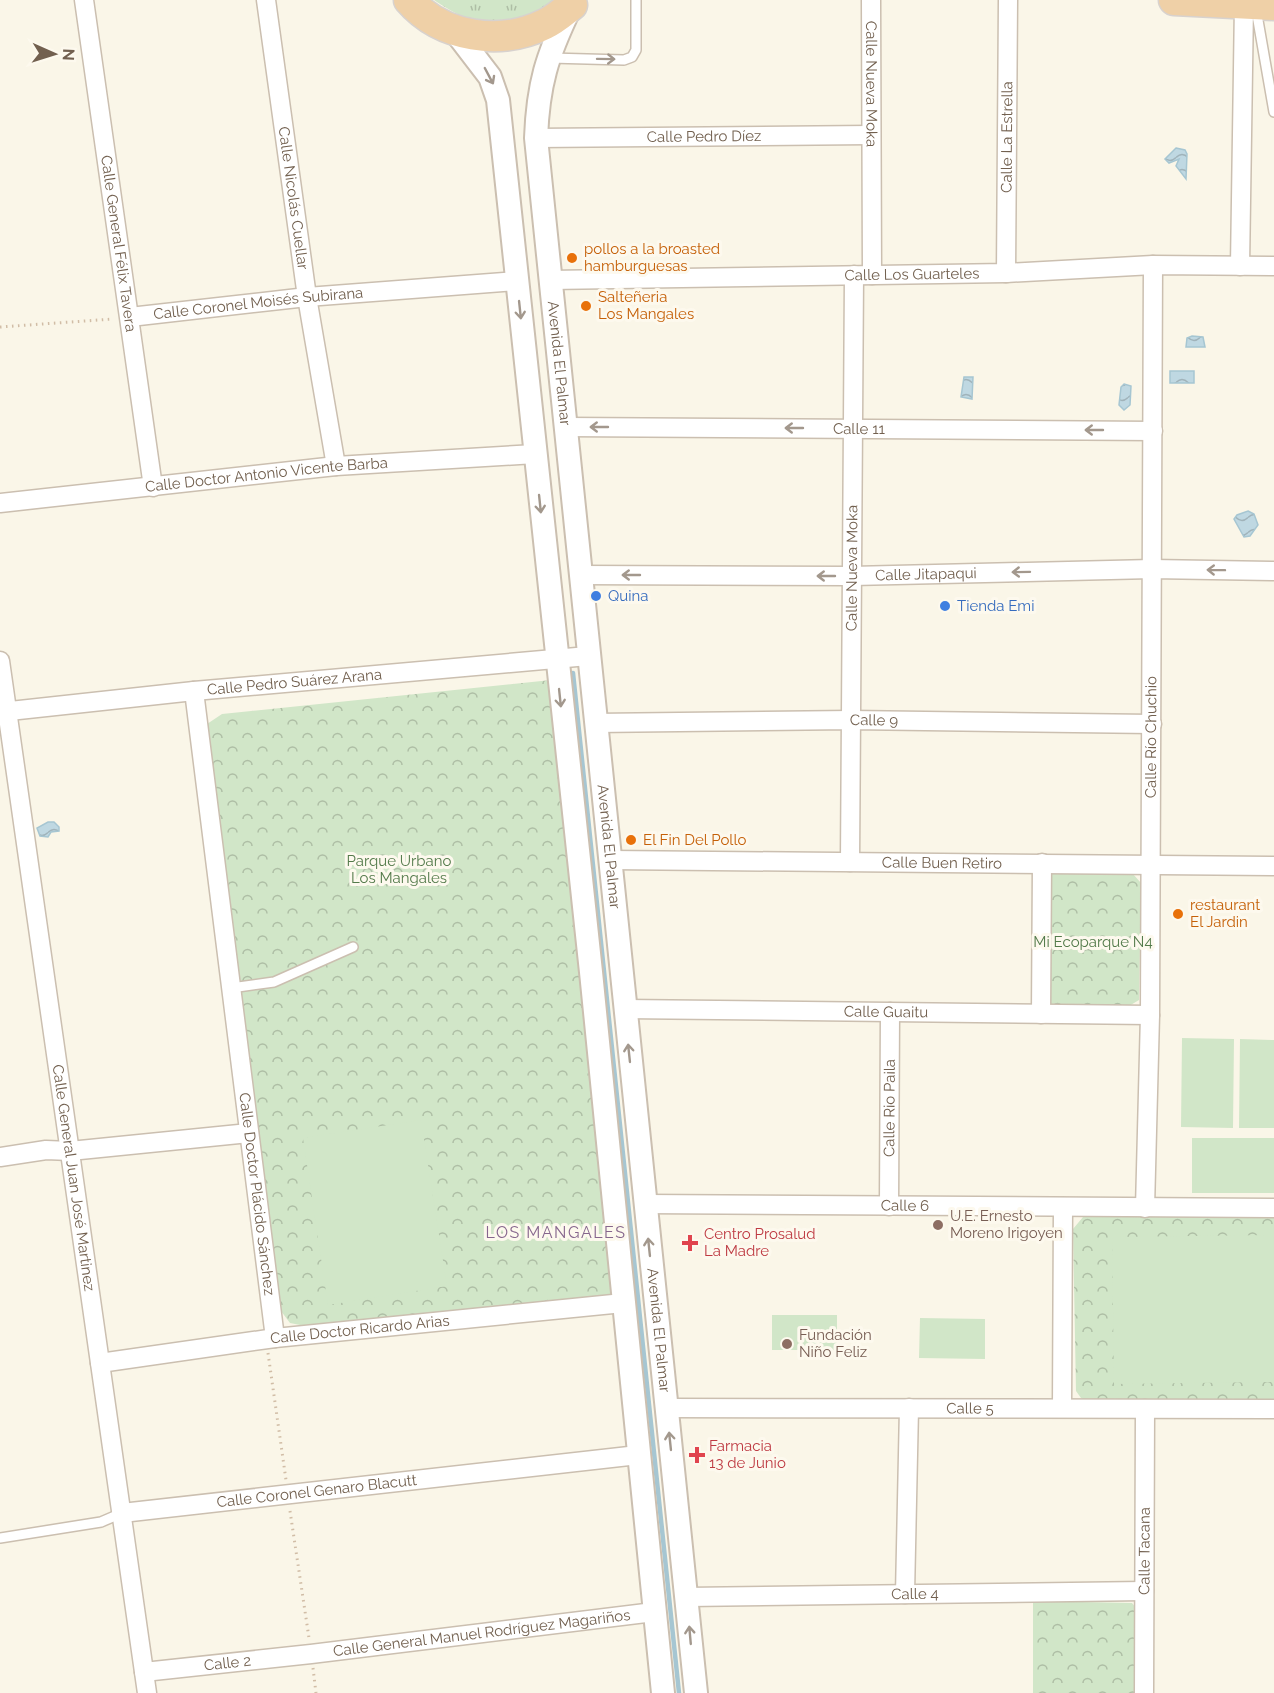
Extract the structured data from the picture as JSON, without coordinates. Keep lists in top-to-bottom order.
{
  "streets": {
    "street": [
      "Calle Nueva Moka",
      "Calle Pedro Díez",
      "Calle La Estrella",
      "Calle Nicolás Cuellar",
      "Calle General Félix Tavera",
      "Calle Los Guarteles",
      "Calle Coronel Moisés Subirana",
      "Avenida El Palmar",
      "Calle 11",
      "Calle Doctor Antonio Vicente Barba",
      "Calle Jitapaqui",
      "Calle Pedro Suárez Arana",
      "Calle 9",
      "Calle Río Chuchio",
      "Calle Buen Retiro",
      "Calle Guaitu",
      "Calle Rio Paila",
      "Calle General Juan José Martinez",
      "Calle Doctor Plácido Sánchez",
      "Calle 6",
      "Calle Doctor Ricardo Arias",
      "Calle 5",
      "Calle Coronel Genaro Blacutt",
      "Calle Tacana",
      "Calle 4",
      "Calle General Manuel Rodríguez Magariños",
      "Calle 2"
    ]
  },
  "crossings": [
    ["Calle Nueva Moka", "Calle Pedro Díez"],
    ["Calle Nueva Moka", "Calle Los Guarteles"],
    ["Calle Nueva Moka", "Calle 11"],
    ["Calle Nueva Moka", "Calle Jitapaqui"],
    ["Calle Nueva Moka", "Calle 9"],
    ["Calle Nueva Moka", "Calle Buen Retiro"],
    ["Calle Pedro Díez", "Avenida El Palmar"],
    ["Calle La Estrella", "Calle Los Guarteles"],
    ["Calle Nicolás Cuellar", "Calle Coronel Moisés Subirana"],
    ["Calle Nicolás Cuellar", "Calle Doctor Antonio Vicente Barba"],
    ["Calle General Félix Tavera", "Calle Coronel Moisés Subirana"],
    ["Calle General Félix Tavera", "Calle Doctor Antonio Vicente Barba"],
    ["Calle Los Guarteles", "Avenida El Palmar"],
    ["Calle Los Guarteles", "Calle Río Chuchio"],
    ["Calle Coronel Moisés Subirana", "Avenida El Palmar"],
    ["Avenida El Palmar", "Calle 11"],
    ["Avenida El Palmar", "Calle Doctor Antonio Vicente Barba"],
    ["Avenida El Palmar", "Calle Jitapaqui"],
    ["Avenida El Palmar", "Calle Pedro Suárez Arana"],
    ["Avenida El Palmar", "Calle 9"],
    ["Avenida El Palmar", "Calle Buen Retiro"],
    ["Avenida El Palmar", "Calle Guaitu"],
    ["Avenida El Palmar", "Calle 6"],
    ["Avenida El Palmar", "Calle Doctor Ricardo Arias"],
    ["Avenida El Palmar", "Calle 5"],
    ["Avenida El Palmar", "Calle Coronel Genaro Blacutt"],
    ["Avenida El Palmar", "Calle 4"],
    ["Avenida El Palmar", "Calle General Manuel Rodríguez Magariños"],
    ["Calle 11", "Calle Río Chuchio"],
    ["Calle Jitapaqui", "Calle Río Chuchio"],
    ["Calle Pedro Suárez Arana", "Calle General Juan José Martinez"],
    ["Calle Pedro Suárez Arana", "Calle Doctor Plácido Sánchez"],
    ["Calle 9", "Calle Río Chuchio"],
    ["Calle Río Chuchio", "Calle Buen Retiro"],
    ["Calle Río Chuchio", "Calle Guaitu"],
    ["Calle Río Chuchio", "Calle 6"],
    ["Calle Guaitu", "Calle Rio Paila"],
    ["Calle Rio Paila", "Calle 6"],
    ["Calle General Juan José Martinez", "Calle Doctor Ricardo Arias"],
    ["Calle General Juan José Martinez", "Calle Coronel Genaro Blacutt"],
    ["Calle General Juan José Martinez", "Calle 2"],
    ["Calle Doctor Plácido Sánchez", "Calle Doctor Ricardo Arias"],
    ["Calle 5", "Calle Tacana"],
    ["Calle Tacana", "Calle 4"],
    ["Calle General Manuel Rodríguez Magariños", "Calle 2"]
  ],
  "one_way": ["Calle 11", "Calle Jitapaqui"],
  "districts": ["LOS MANGALES"],
  "parks": ["Parque Urbano Los Mangales", "Mi Ecoparque N4"],
  "places": {
    "other": [
      "pollos a la broasted hamburguesas",
      "Salteñeria Los Mangales",
      "Quina",
      "Tienda Emi",
      "El Fin Del Pollo",
      "restaurant El Jardin",
      "U.E. Ernesto Moreno Irigoyen",
      "Fundación Niño Feliz"
    ],
    "health": ["Centro Prosalud La Madre", "Farmacia 13 de Junio"]
  },
  "north": "right"
}
